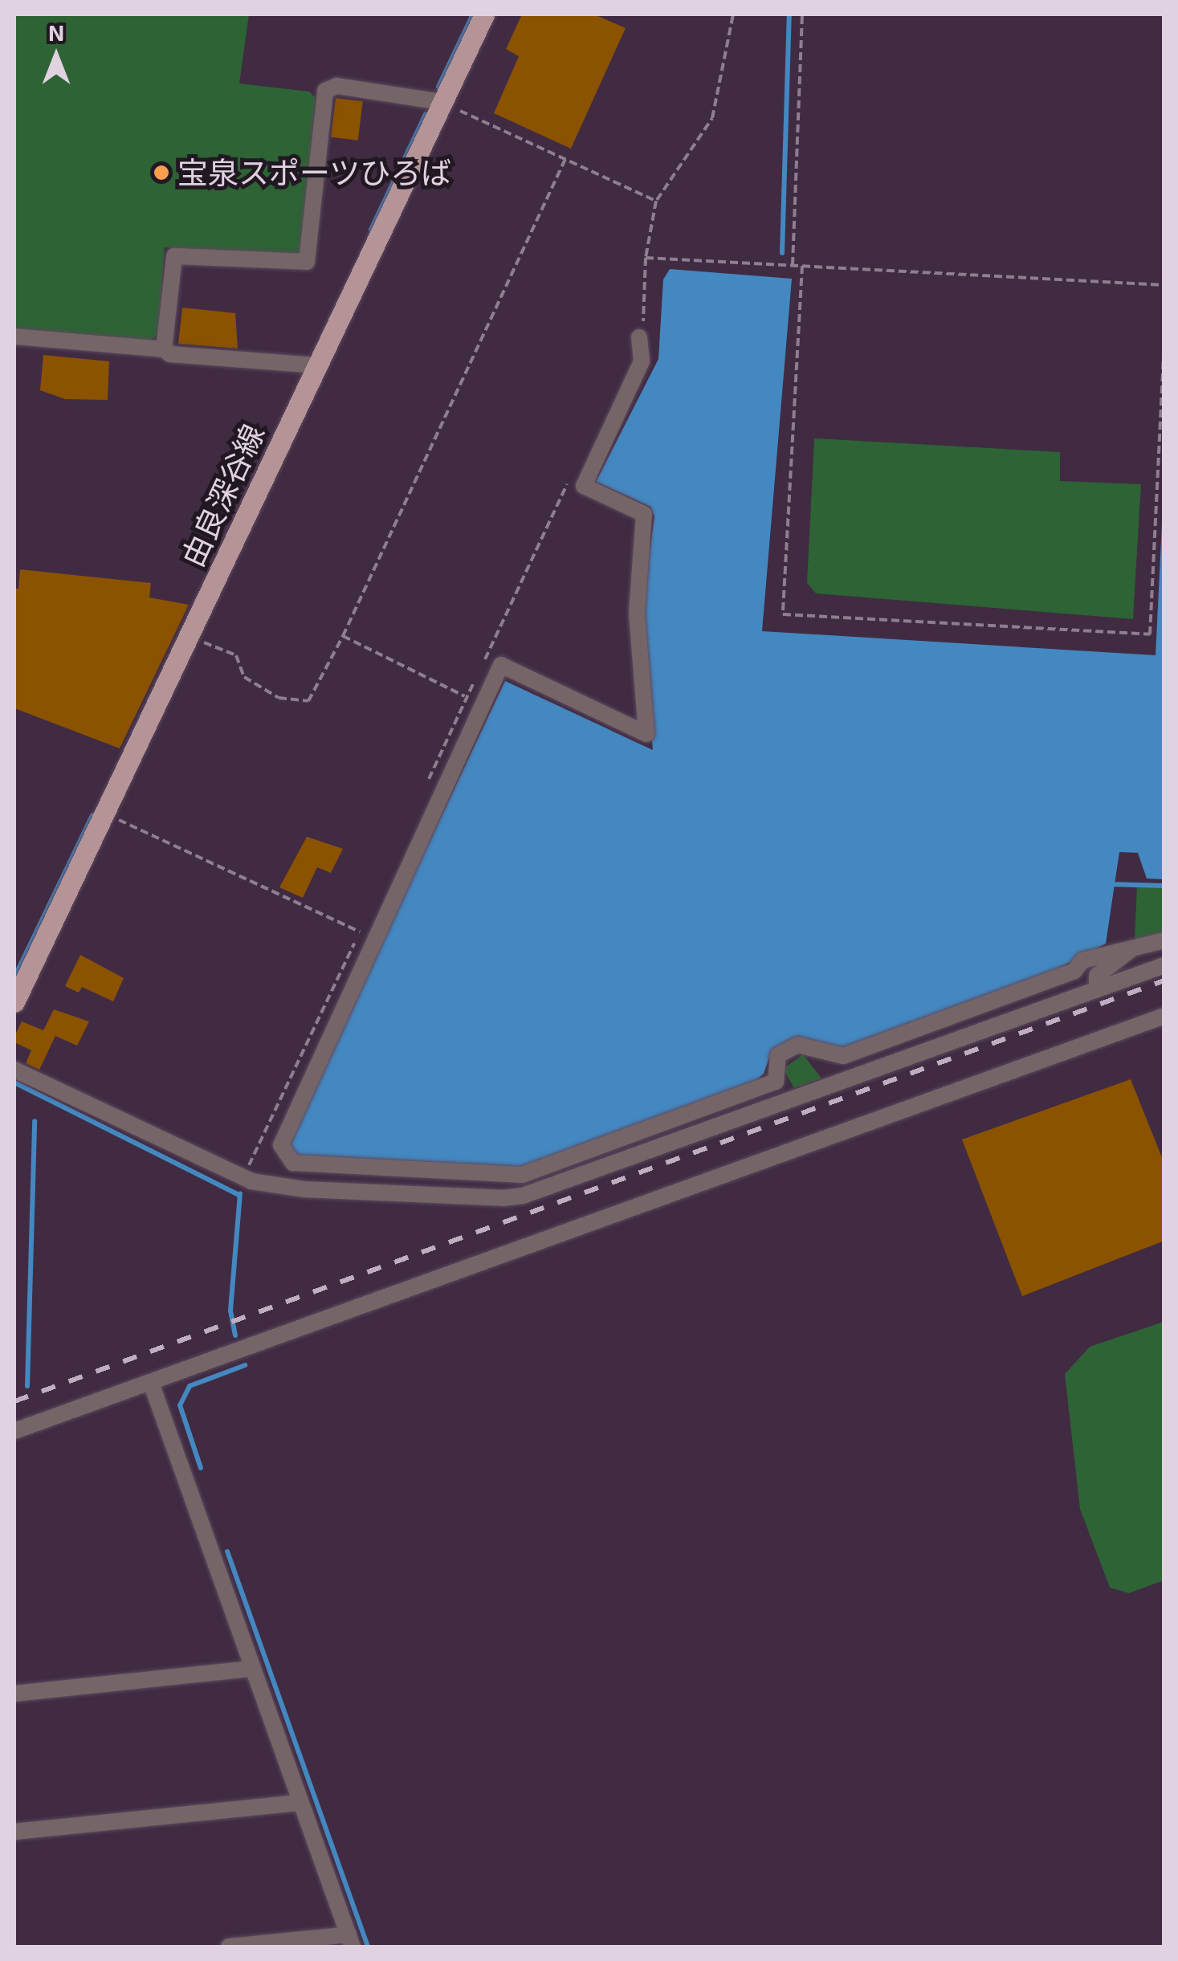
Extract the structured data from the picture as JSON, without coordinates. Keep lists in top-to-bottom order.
{
  "streets": {
    "main road": ["由良深谷線"]
  },
  "places": ["宝泉スポーツひろば"],
  "north": "top"
}
